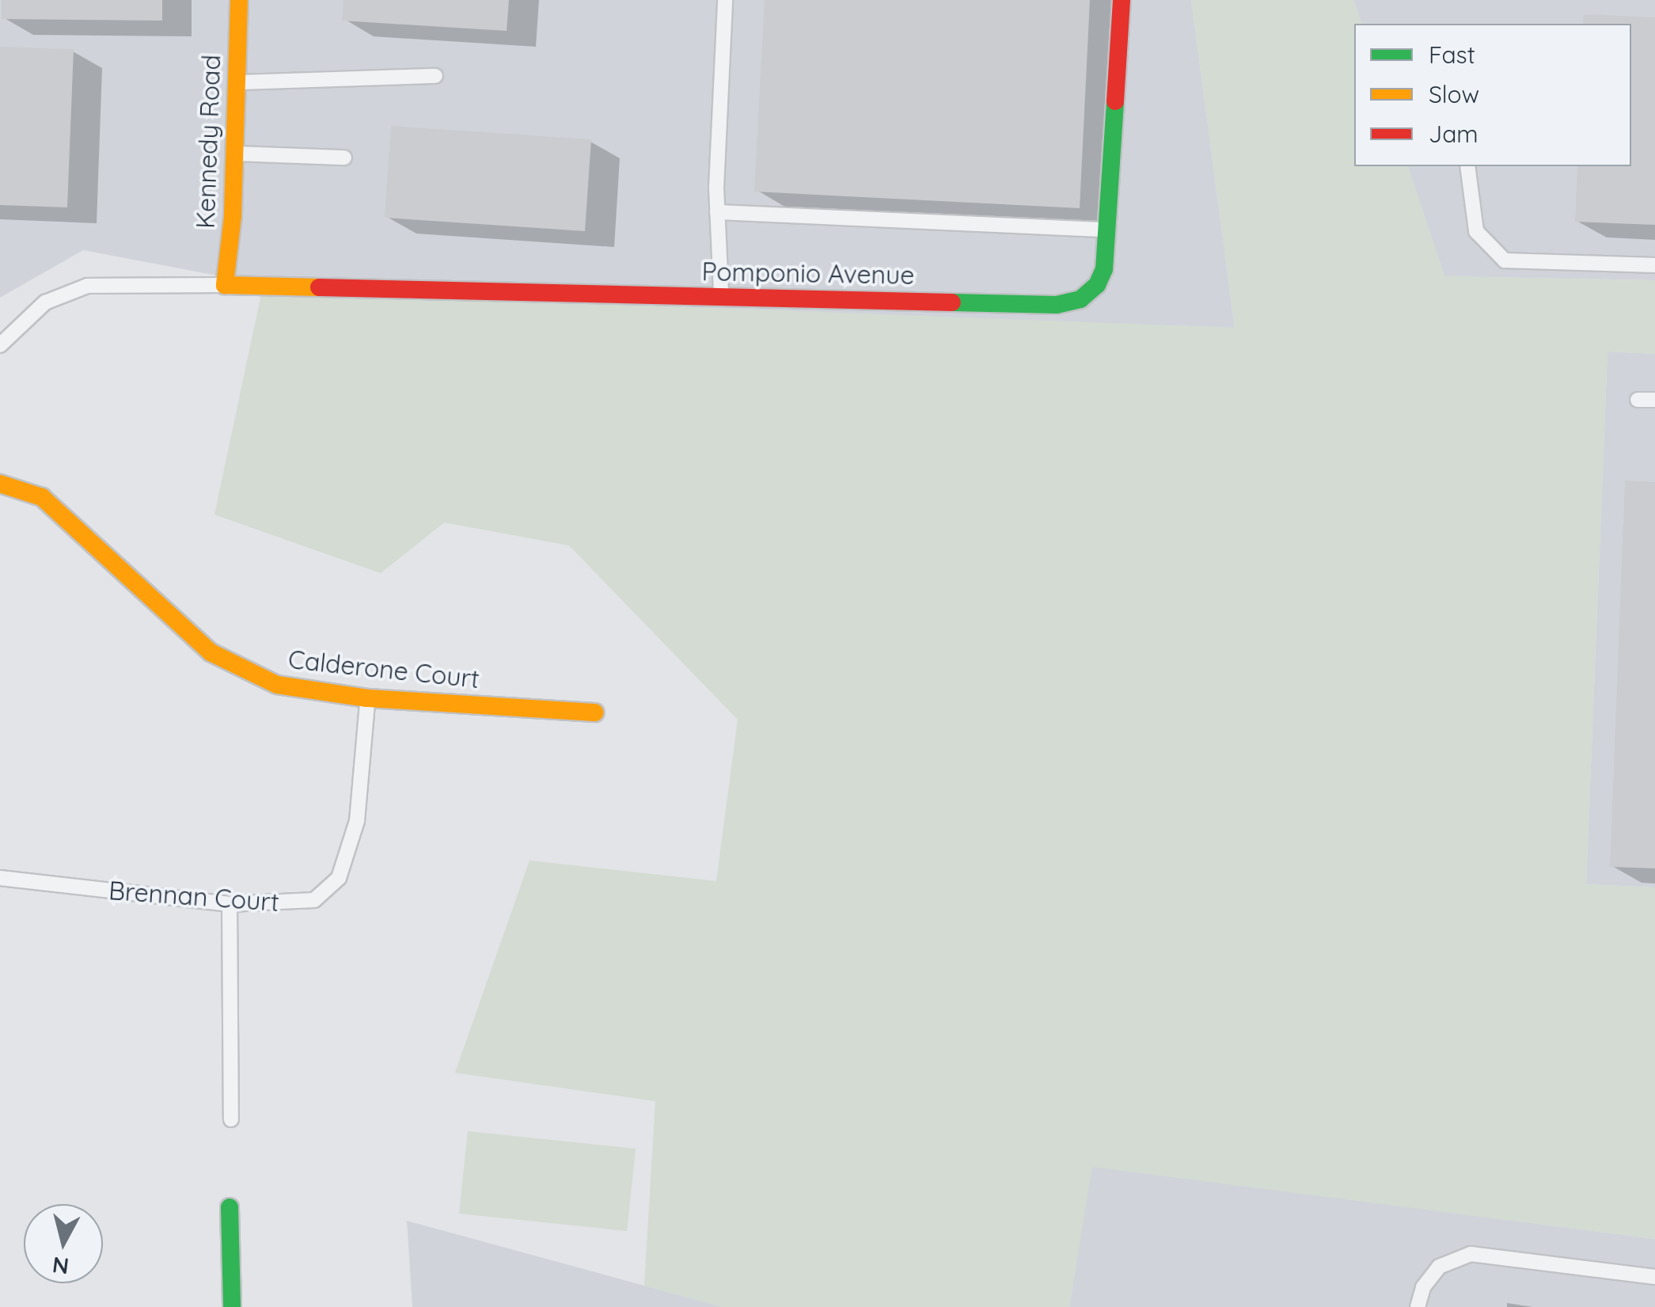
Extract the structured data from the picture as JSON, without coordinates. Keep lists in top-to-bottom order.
{
  "streets": {
    "street": ["Kennedy Road", "Pomponio Avenue", "Calderone Court"],
    "lane": ["Brennan Court"]
  },
  "crossings": [
    ["Kennedy Road", "Pomponio Avenue"],
    ["Calderone Court", "Brennan Court"]
  ],
  "legend": ["Fast", "Slow", "Jam"],
  "north": "bottom"
}
